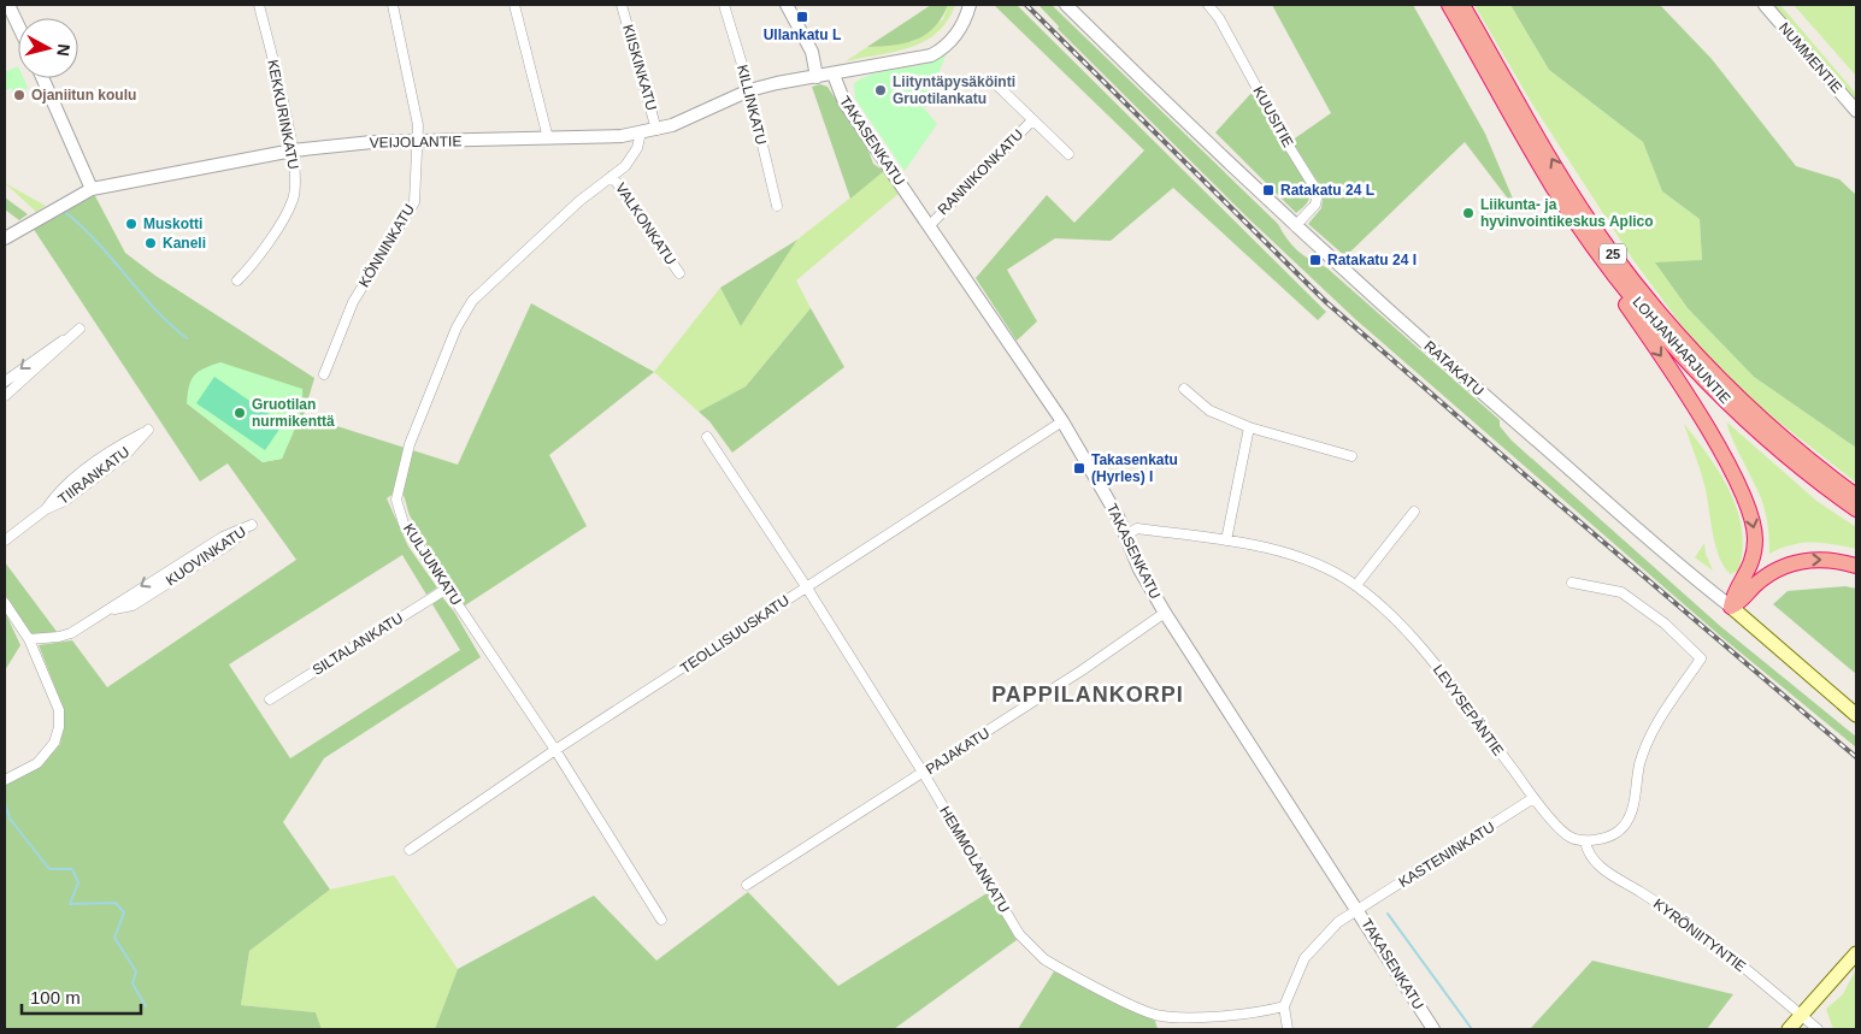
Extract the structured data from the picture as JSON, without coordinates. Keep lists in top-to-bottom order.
{
  "streets": {
    "highway": ["25", "LOHJANHARJUNTIE"],
    "main road": ["RATAKATU"],
    "street": [
      "NUMMENTIE",
      "KIISKINKATU",
      "KILLINKATU",
      "KEKKURINKATU",
      "KUUSITIE",
      "TAKASENKATU",
      "VEIJOLANTIE",
      "RANNIKONKATU",
      "VALKONKATU",
      "KÖNNINKATU",
      "TIIRANKATU",
      "KUOVINKATU",
      "KULJUNKATU",
      "TEOLLISUUSKATU",
      "SILTALANKATU",
      "LEVYSEPÄNTIE",
      "PAJAKATU",
      "KASTENINKATU",
      "HEMMOLANKATU",
      "KYRÖNIITYNTIE"
    ]
  },
  "crossings": [
    ["KIISKINKATU", "VEIJOLANTIE"],
    ["KILLINKATU", "VEIJOLANTIE"],
    ["KEKKURINKATU", "VEIJOLANTIE"],
    ["KUUSITIE", "RATAKATU"],
    ["TAKASENKATU", "VEIJOLANTIE"],
    ["TAKASENKATU", "RANNIKONKATU"],
    ["TAKASENKATU", "TEOLLISUUSKATU"],
    ["TAKASENKATU", "LEVYSEPÄNTIE"],
    ["TAKASENKATU", "PAJAKATU"],
    ["TAKASENKATU", "KASTENINKATU"],
    ["VEIJOLANTIE", "KÖNNINKATU"],
    ["VEIJOLANTIE", "KULJUNKATU"],
    ["VALKONKATU", "KULJUNKATU"],
    ["KULJUNKATU", "TEOLLISUUSKATU"],
    ["KULJUNKATU", "SILTALANKATU"],
    ["TEOLLISUUSKATU", "HEMMOLANKATU"],
    ["LEVYSEPÄNTIE", "KASTENINKATU"],
    ["LEVYSEPÄNTIE", "KYRÖNIITYNTIE"],
    ["PAJAKATU", "HEMMOLANKATU"]
  ],
  "districts": ["PAPPILANKORPI"],
  "places": {
    "transit": [
      "Ullankatu L",
      "Ratakatu 24 L",
      "Ratakatu 24 I",
      "Takasenkatu (Hyrles) I"
    ],
    "other": [
      "Liityntäpysäköinti Gruotilankatu",
      "Ojaniitun koulu",
      "Liikunta- ja hyvinvointikeskus Aplico",
      "Muskotti",
      "Kaneli",
      "Gruotilan nurmikenttä"
    ]
  },
  "scale_bar": "100 m",
  "north": "right"
}
